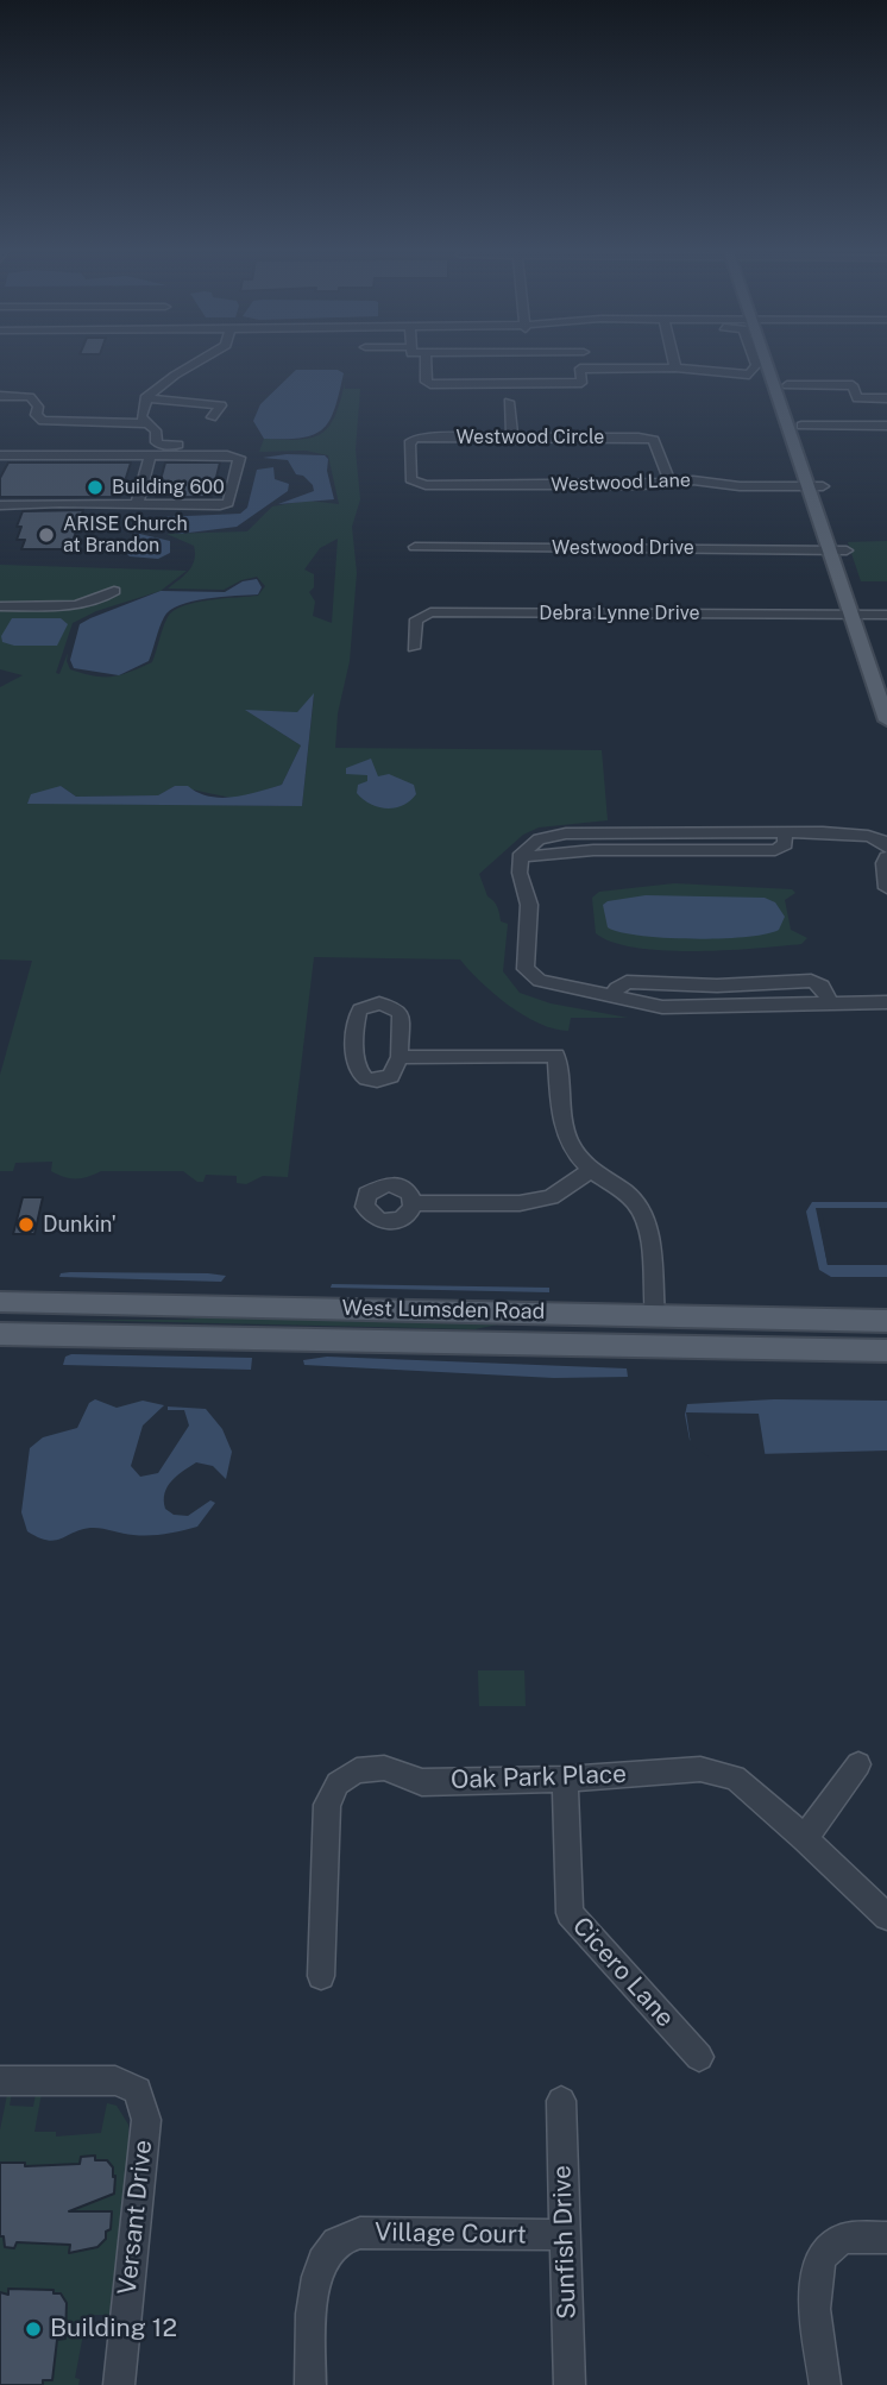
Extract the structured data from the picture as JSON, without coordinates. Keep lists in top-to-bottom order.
{
  "streets": {
    "main road": ["West Lumsden Road"],
    "street": [
      "Westwood Circle",
      "Westwood Lane",
      "Westwood Drive",
      "Debra Lynne Drive",
      "Oak Park Place",
      "Cicero Lane",
      "Versant Drive",
      "Village Court",
      "Sunfish Drive"
    ]
  },
  "crossings": [
    ["Westwood Circle", "Westwood Lane"],
    ["Oak Park Place", "Cicero Lane"],
    ["Village Court", "Sunfish Drive"]
  ],
  "places": [
    "Building 600",
    "ARISE Church at Brandon",
    "Dunkin'",
    "Building 12"
  ]
}
